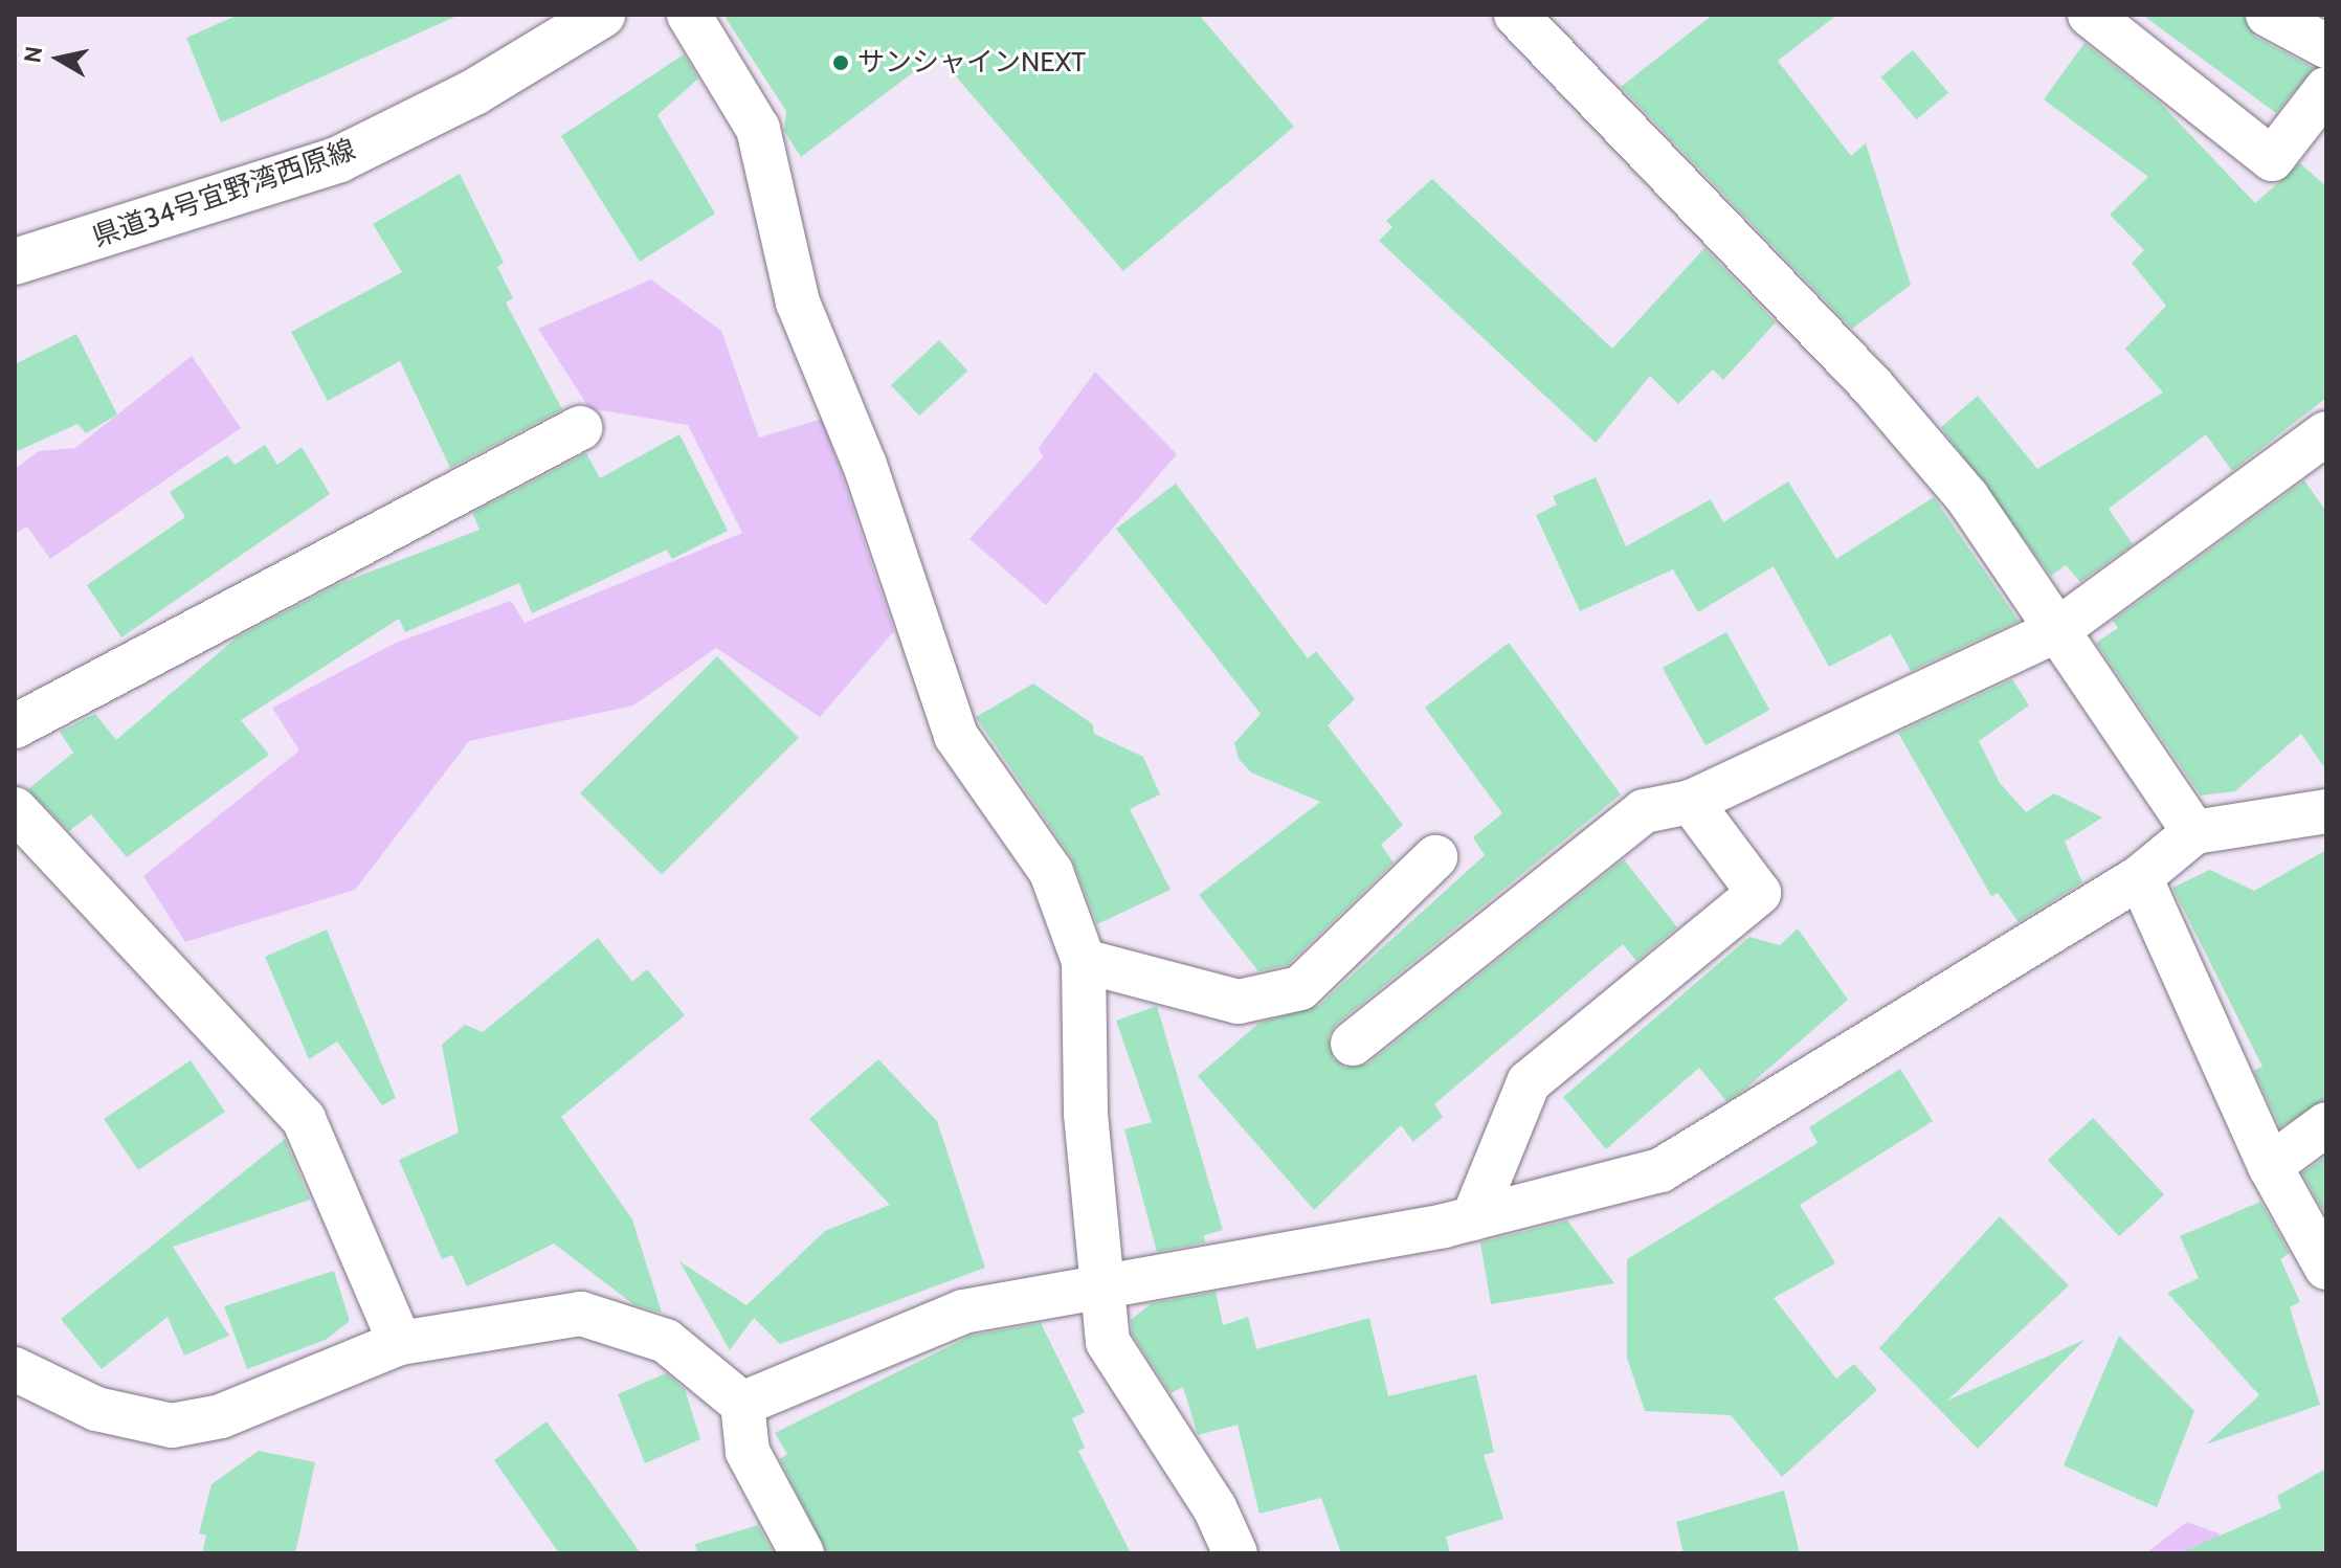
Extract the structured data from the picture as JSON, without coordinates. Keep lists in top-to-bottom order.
{
  "streets": {
    "main road": ["県道34号宜野湾西原線"]
  },
  "places": ["サンシャインNEXT"],
  "north": "left"
}
